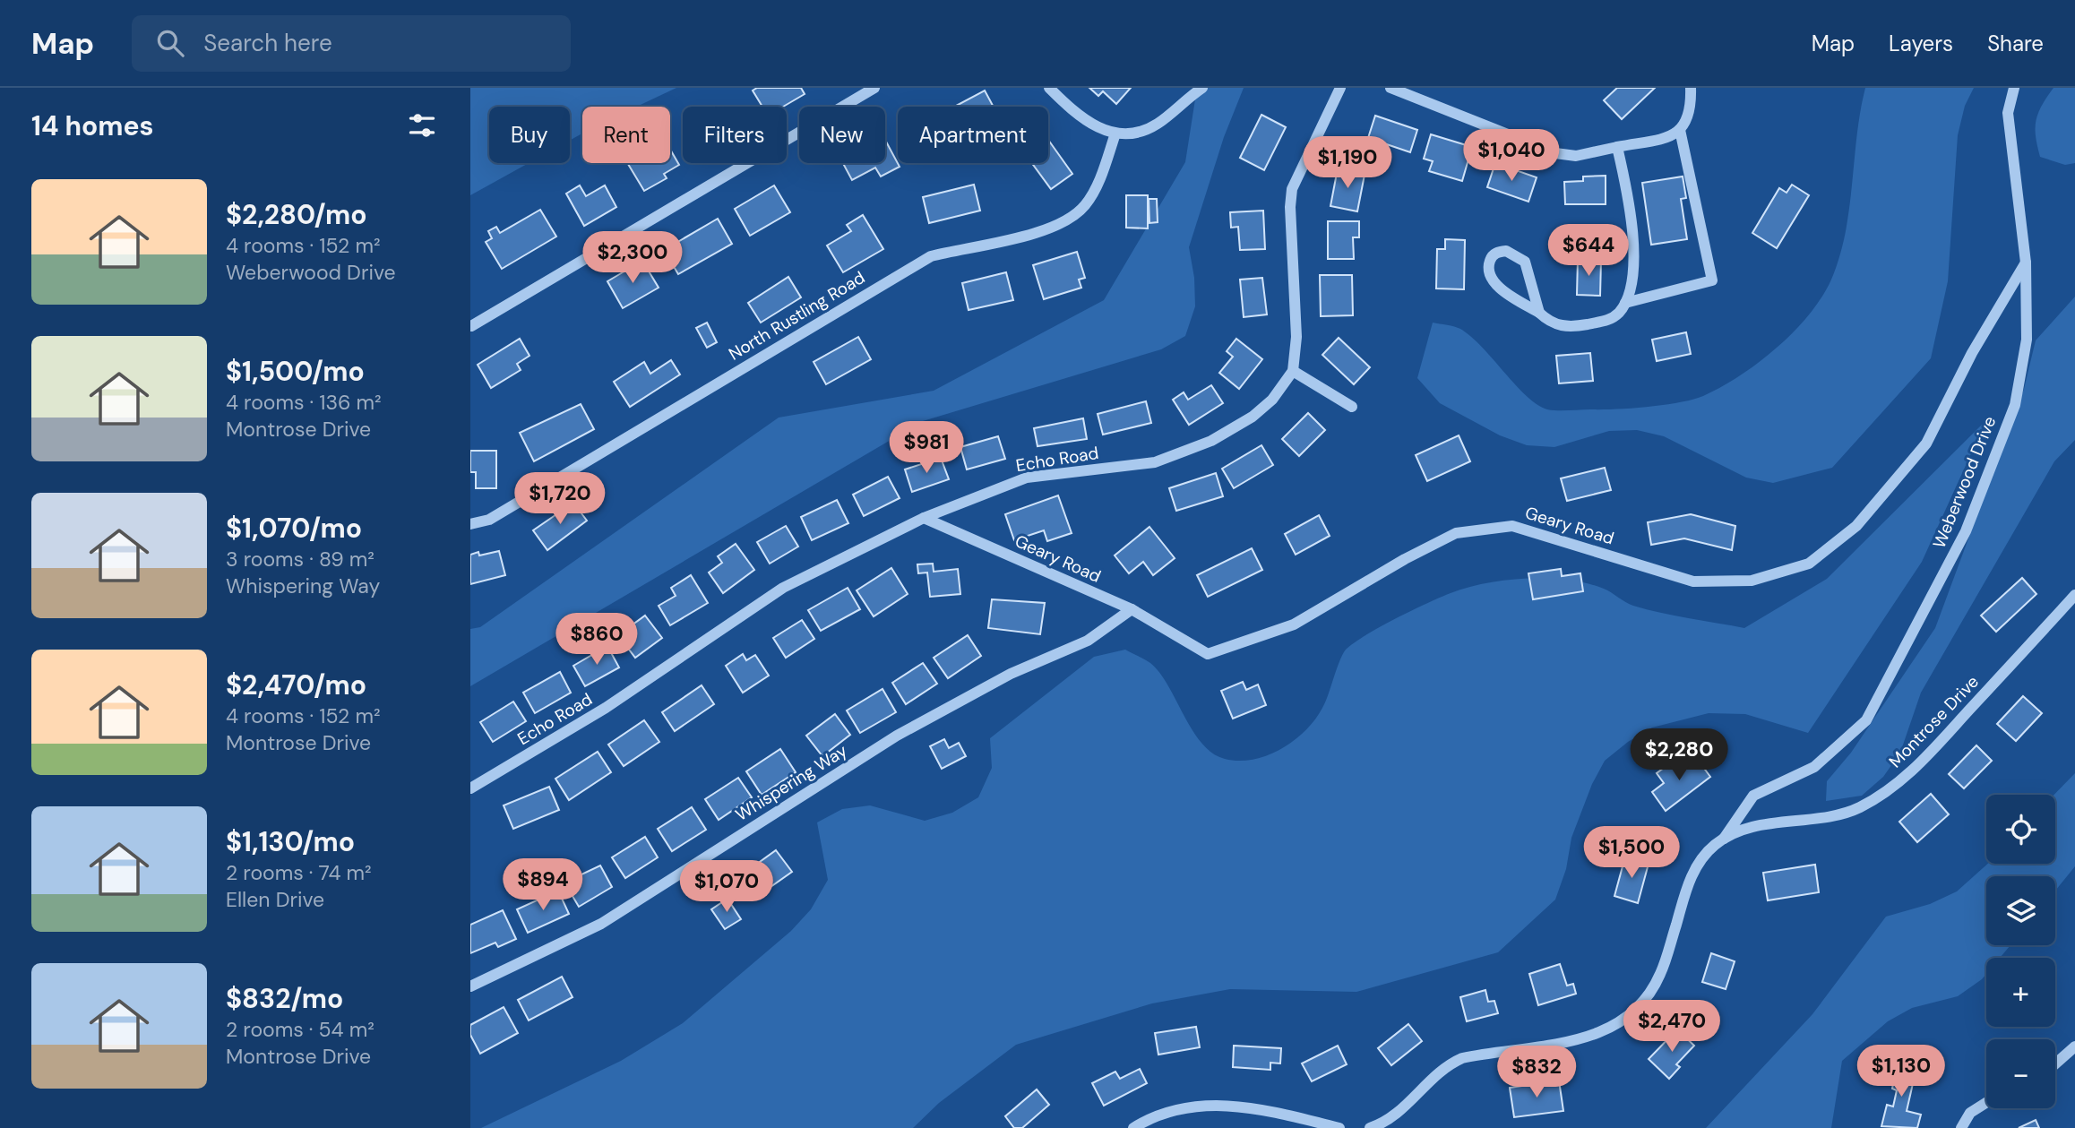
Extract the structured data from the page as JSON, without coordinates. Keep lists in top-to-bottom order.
{
  "streets": {
    "street": [
      "North Rustling Road",
      "Echo Road",
      "Weberwood Drive",
      "Geary Road",
      "Montrose Drive",
      "Whispering Way"
    ]
  },
  "crossings": [
    ["Echo Road", "Geary Road"],
    ["Weberwood Drive", "Geary Road"],
    ["Weberwood Drive", "Montrose Drive"],
    ["Geary Road", "Whispering Way"]
  ],
  "page": {
    "header": "Map",
    "search": "Search here",
    "nav": ["Map", "Layers", "Share"],
    "heading": "14 homes",
    "chip": [
      "Buy",
      "Rent",
      "Filters",
      "New",
      "Apartment"
    ],
    "price": [
      "$1,040",
      "$1,190",
      "$644",
      "$2,300",
      "$981",
      "$1,720",
      "$860",
      "$2,280",
      "$1,500",
      "$894",
      "$1,070",
      "$2,470",
      "$1,130",
      "$832"
    ],
    "list": [
      {
        "name": "$2,280/mo",
        "note": "4 rooms · 152 m² · Weberwood Drive"
      },
      {
        "name": "$1,500/mo",
        "note": "4 rooms · 136 m² · Montrose Drive"
      },
      {
        "name": "$1,070/mo",
        "note": "3 rooms · 89 m² · Whispering Way"
      },
      {
        "name": "$2,470/mo",
        "note": "4 rooms · 152 m² · Montrose Drive"
      },
      {
        "name": "$1,130/mo",
        "note": "2 rooms · 74 m² · Ellen Drive"
      },
      {
        "name": "$832/mo",
        "note": "2 rooms · 54 m² · Montrose Drive"
      }
    ],
    "map_buttons": ["+", "−"]
  }
}
